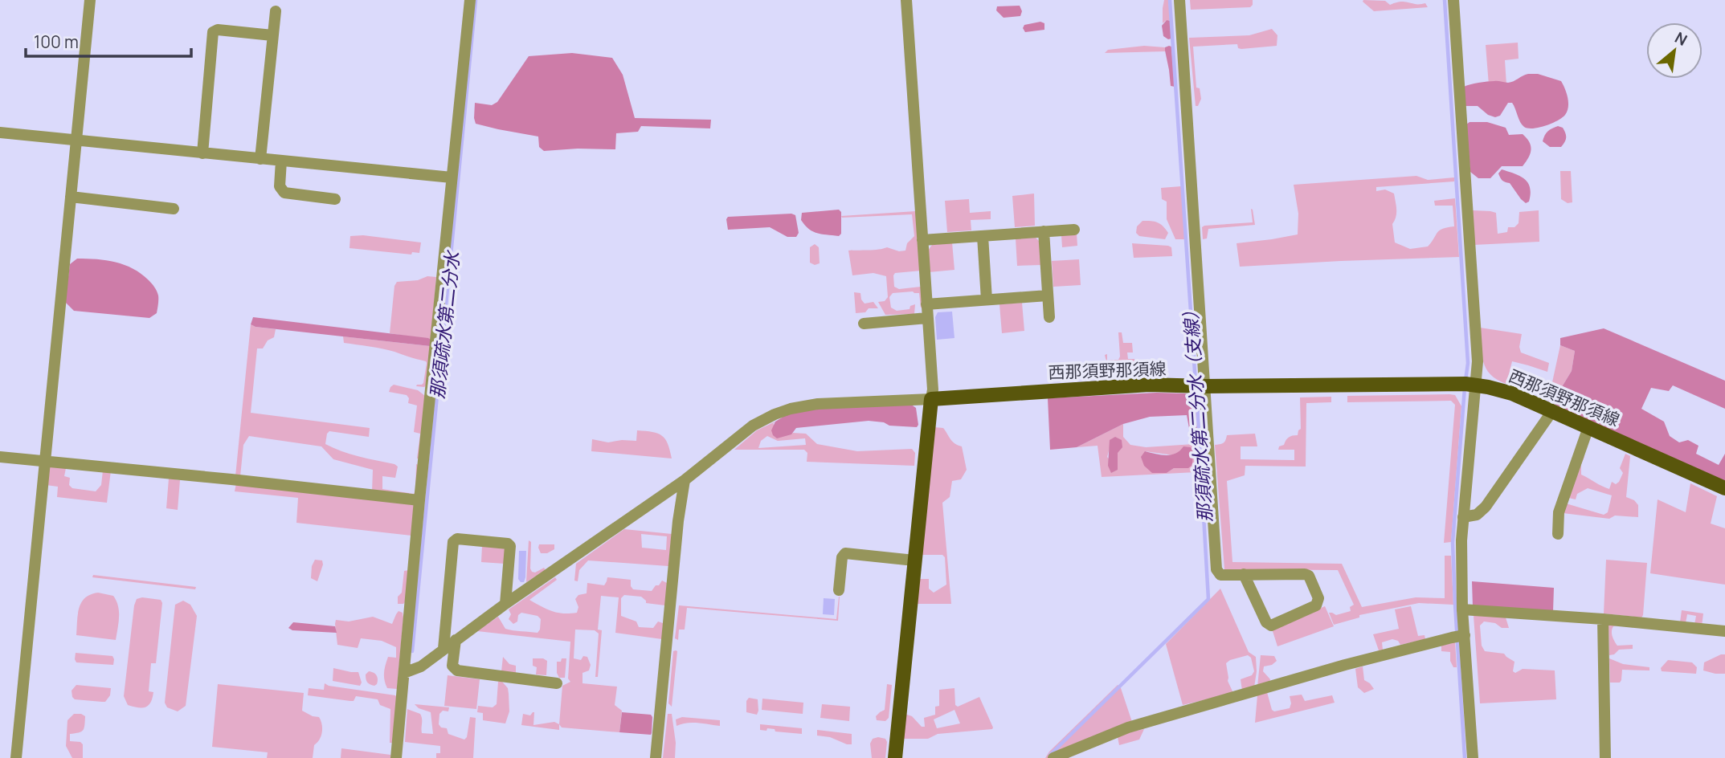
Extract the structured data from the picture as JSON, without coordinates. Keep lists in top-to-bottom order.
{
  "streets": {
    "main road": ["西那須野那須線"]
  },
  "water": ["那須疏水第二分水", "那須疏水第二分水（支線）"],
  "scale_bar": "100 m",
  "north": "top right"
}
